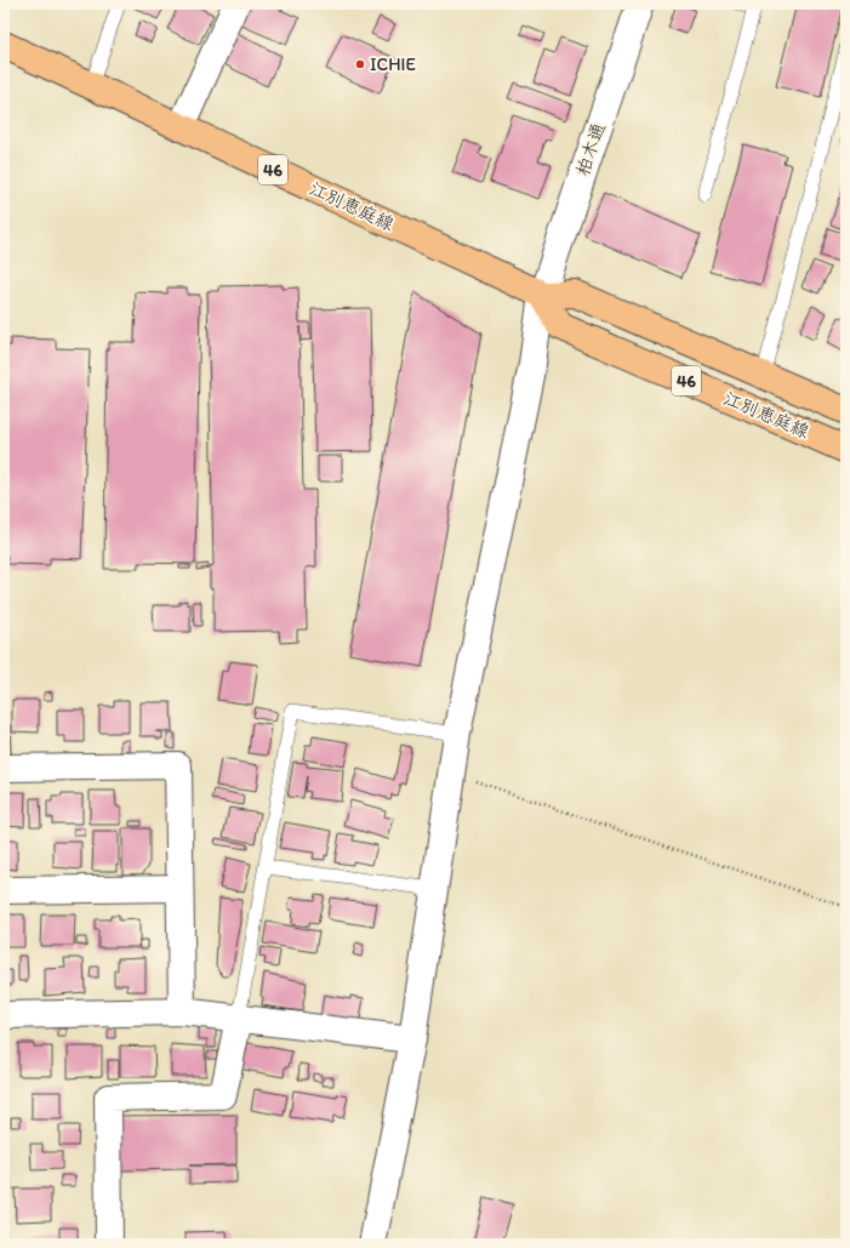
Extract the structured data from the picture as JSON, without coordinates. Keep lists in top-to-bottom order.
{
  "streets": {
    "main road": ["46", "江別恵庭線"],
    "street": ["柏木通"]
  },
  "crossings": [
    ["柏木通", "江別恵庭線"]
  ],
  "places": ["ICHIE"]
}
